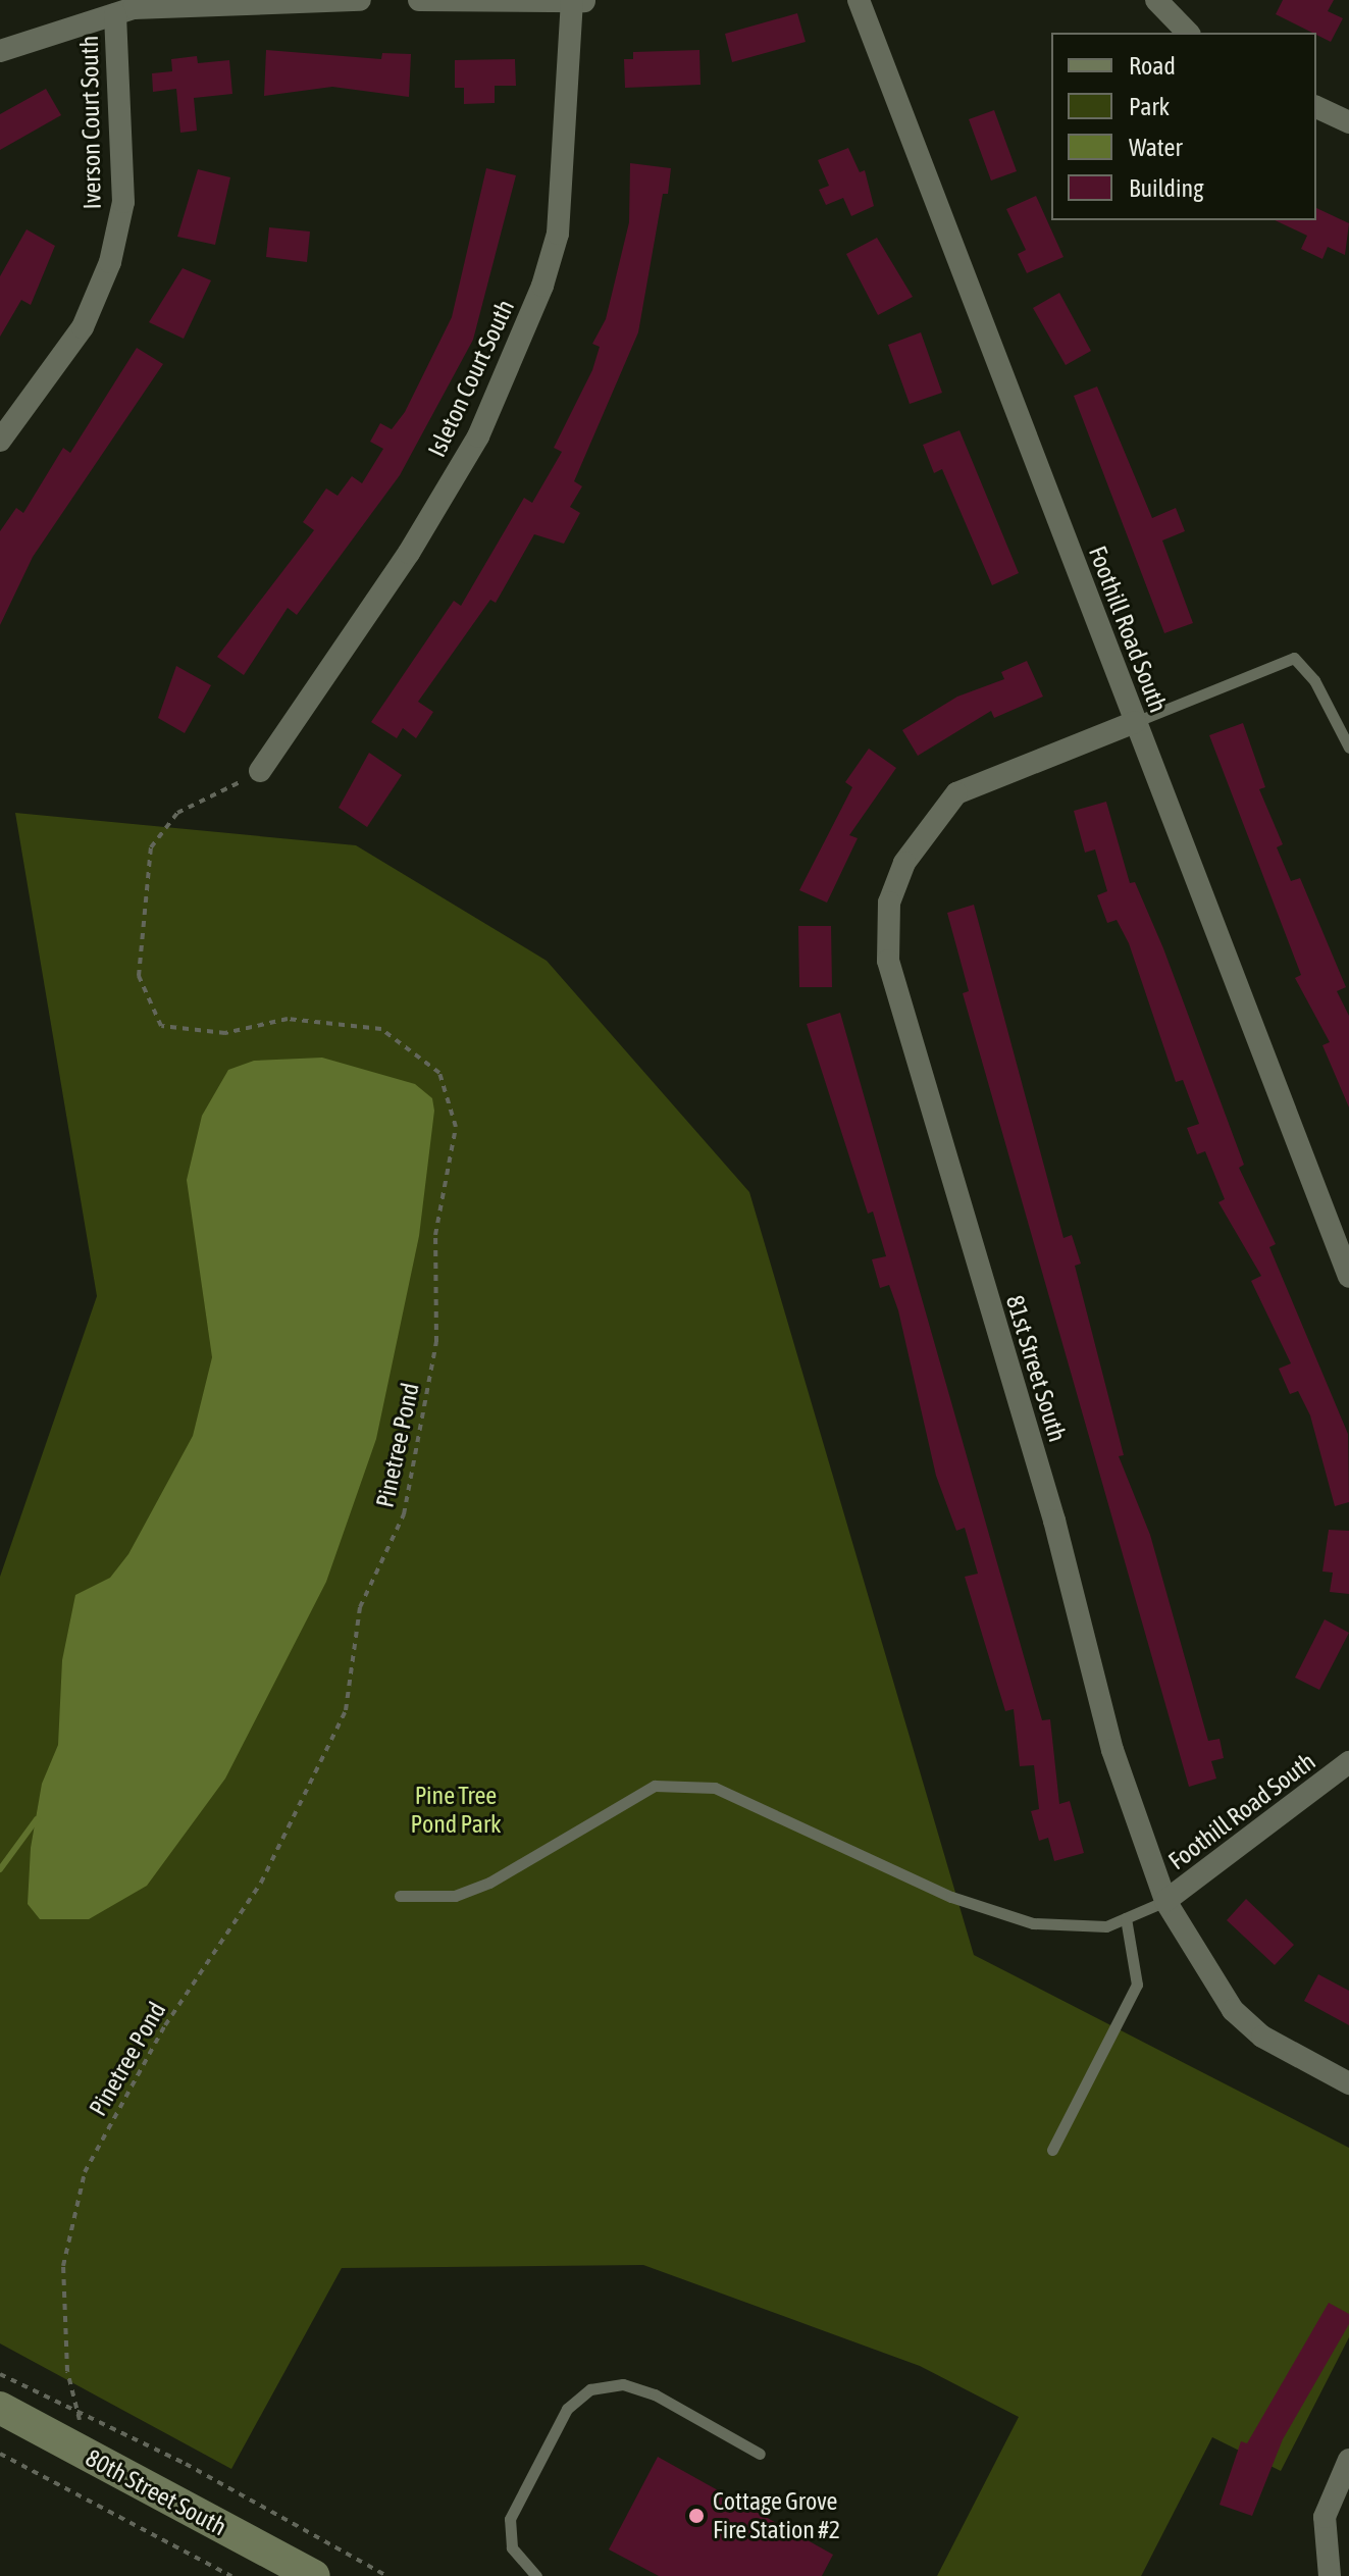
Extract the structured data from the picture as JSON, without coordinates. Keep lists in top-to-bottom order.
{
  "streets": {
    "main road": ["80th Street South"],
    "street": [
      "Iverson Court South",
      "Isleton Court South",
      "Foothill Road South",
      "81st Street South"
    ],
    "path": ["Pinetree Pond"]
  },
  "crossings": [
    ["Isleton Court South", "Pinetree Pond"],
    ["Foothill Road South", "81st Street South"],
    ["Pinetree Pond", "80th Street South"]
  ],
  "parks": ["Pine Tree Pond Park"],
  "places": ["Cottage Grove Fire Station #2"],
  "legend": [
    "Road",
    "Park",
    "Water",
    "Building"
  ]
}
